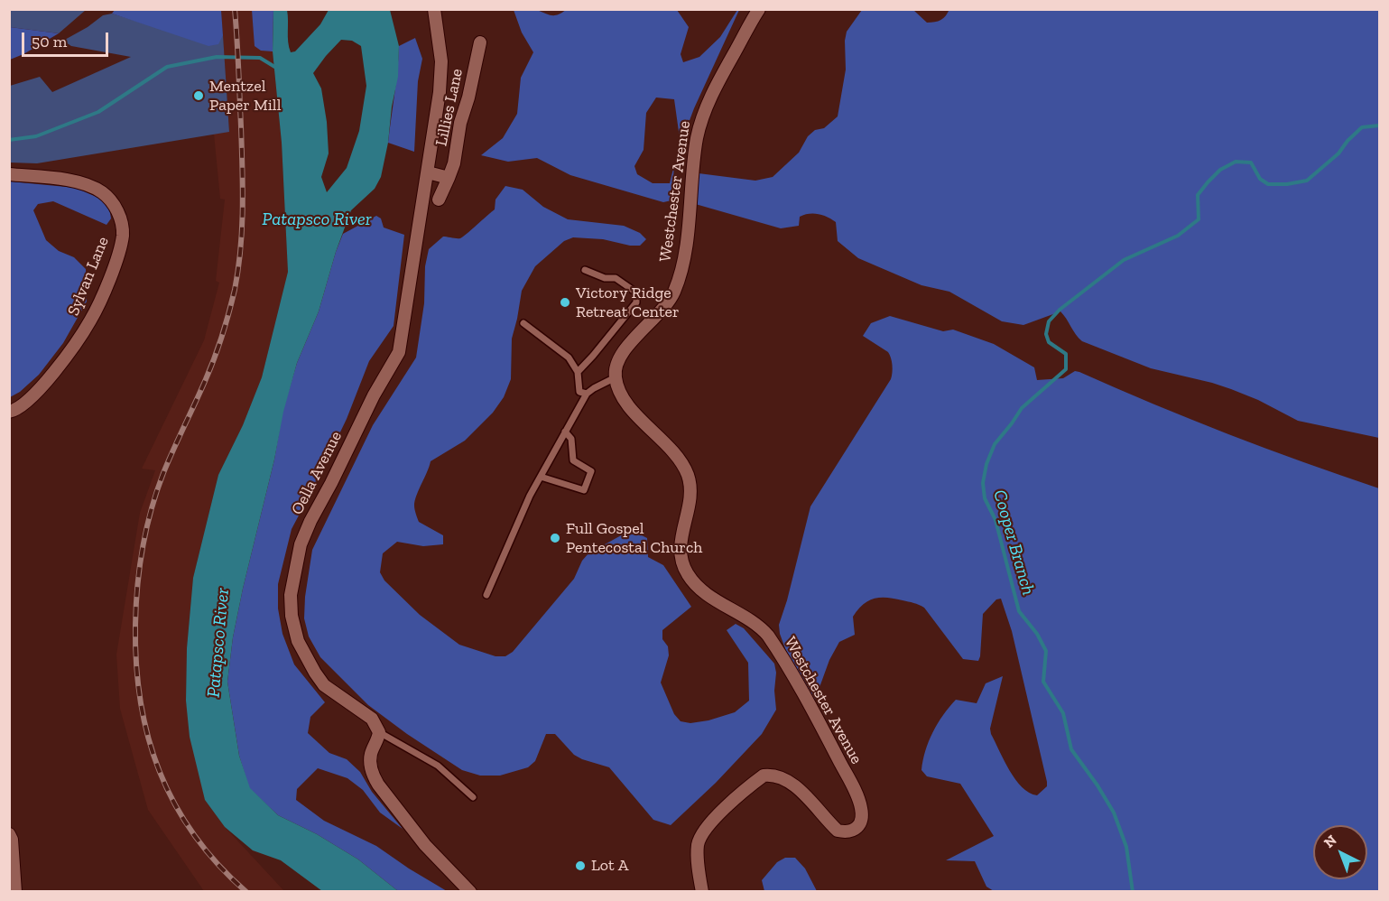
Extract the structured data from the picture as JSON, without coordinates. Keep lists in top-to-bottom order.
{
  "streets": {
    "street": [
      "Lillies Lane",
      "Westchester Avenue",
      "Sylvan Lane",
      "Oella Avenue"
    ]
  },
  "water": ["Patapsco River", "Cooper Branch"],
  "places": [
    "Mentzel Paper Mill",
    "Victory Ridge Retreat Center",
    "Full Gospel Pentecostal Church",
    "Lot A"
  ],
  "scale_bar": "50 m",
  "north": "top left"
}
